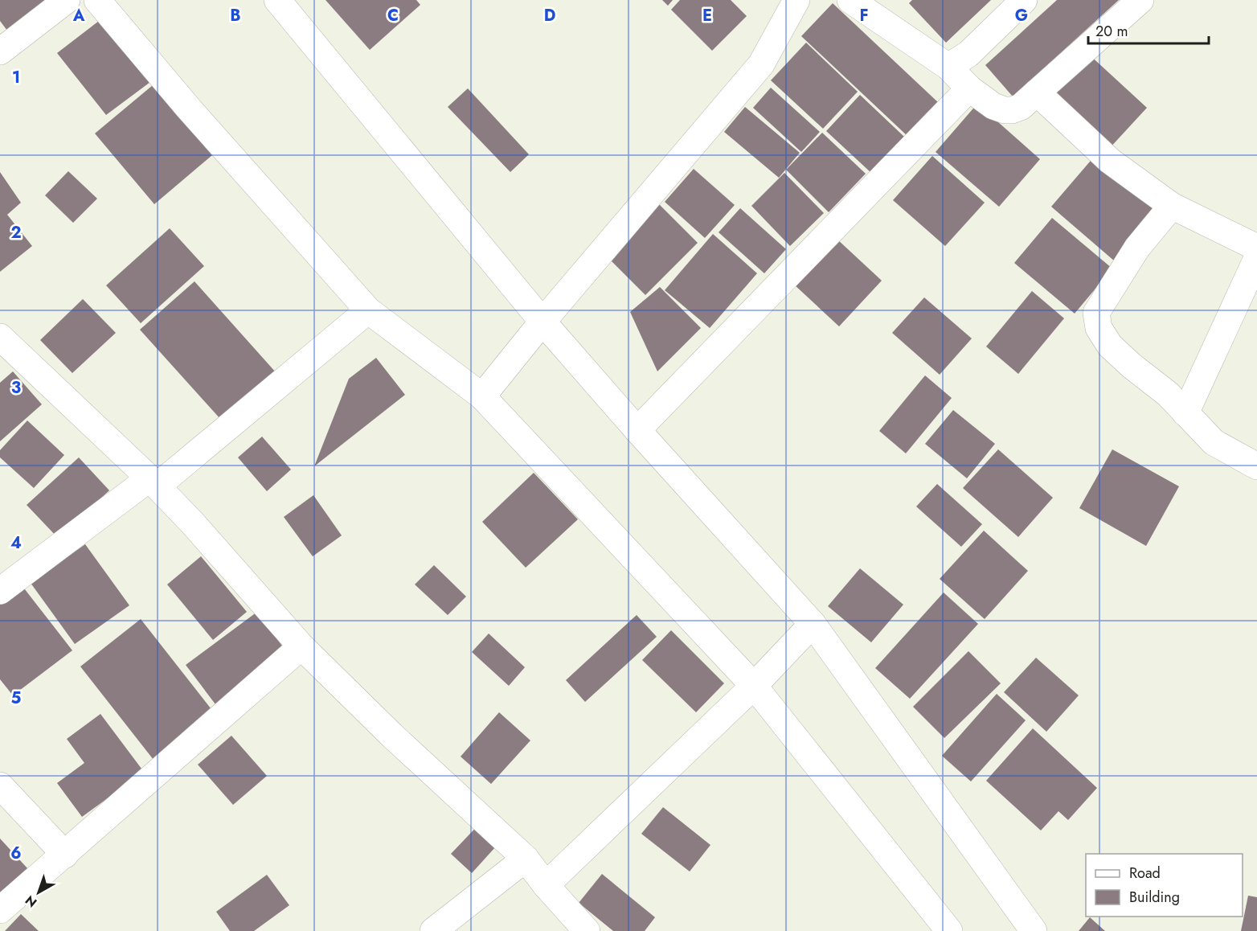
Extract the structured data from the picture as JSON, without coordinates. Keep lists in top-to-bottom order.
{
  "legend": ["Road", "Building"],
  "scale_bar": "20 m",
  "north": "bottom left",
  "grid": {
    "columns": [
      "A",
      "B",
      "C",
      "D",
      "E",
      "F",
      "G"
    ],
    "rows": [
      "1",
      "2",
      "3",
      "4",
      "5",
      "6"
    ]
  }
}
